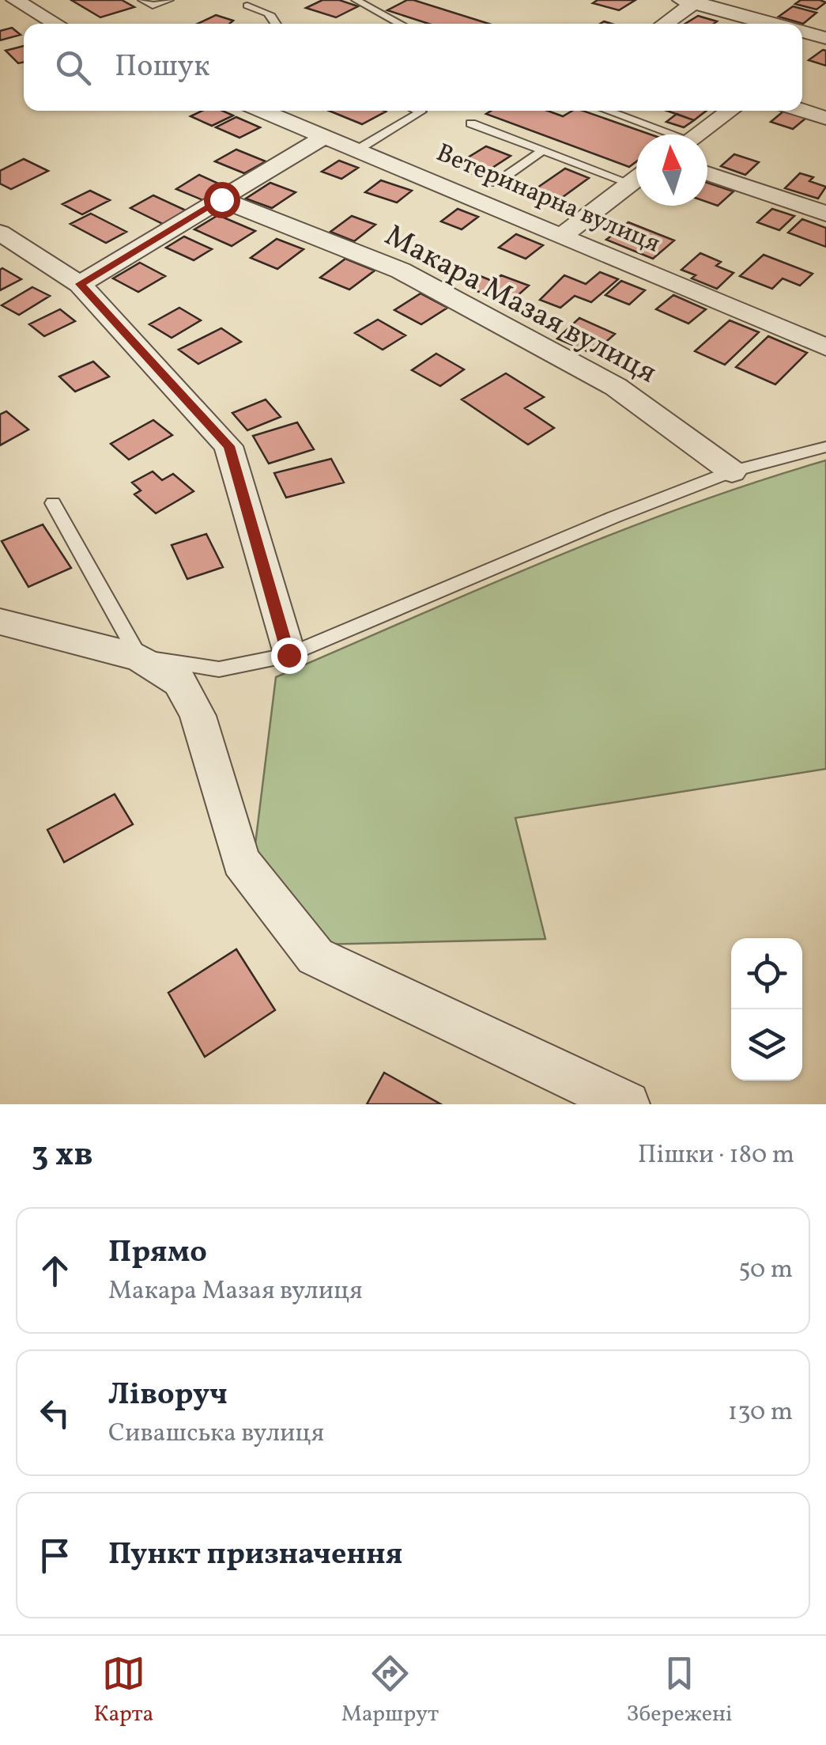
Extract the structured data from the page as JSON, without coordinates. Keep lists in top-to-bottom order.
{
  "streets": {
    "street": ["Ветеринарна вулиця", "Макара Мазая вулиця"]
  },
  "north": "top",
  "page": {
    "search": "Пошук",
    "heading": ["3 хв", "Пішки · 180 m"],
    "list": [
      ["Прямо", "Макара Мазая вулиця", "50 m"],
      ["Ліворуч", "Сивашська вулиця", "130 m"],
      "Пункт призначення"
    ],
    "nav": ["Карта", "Маршрут", "Збережені"]
  }
}
